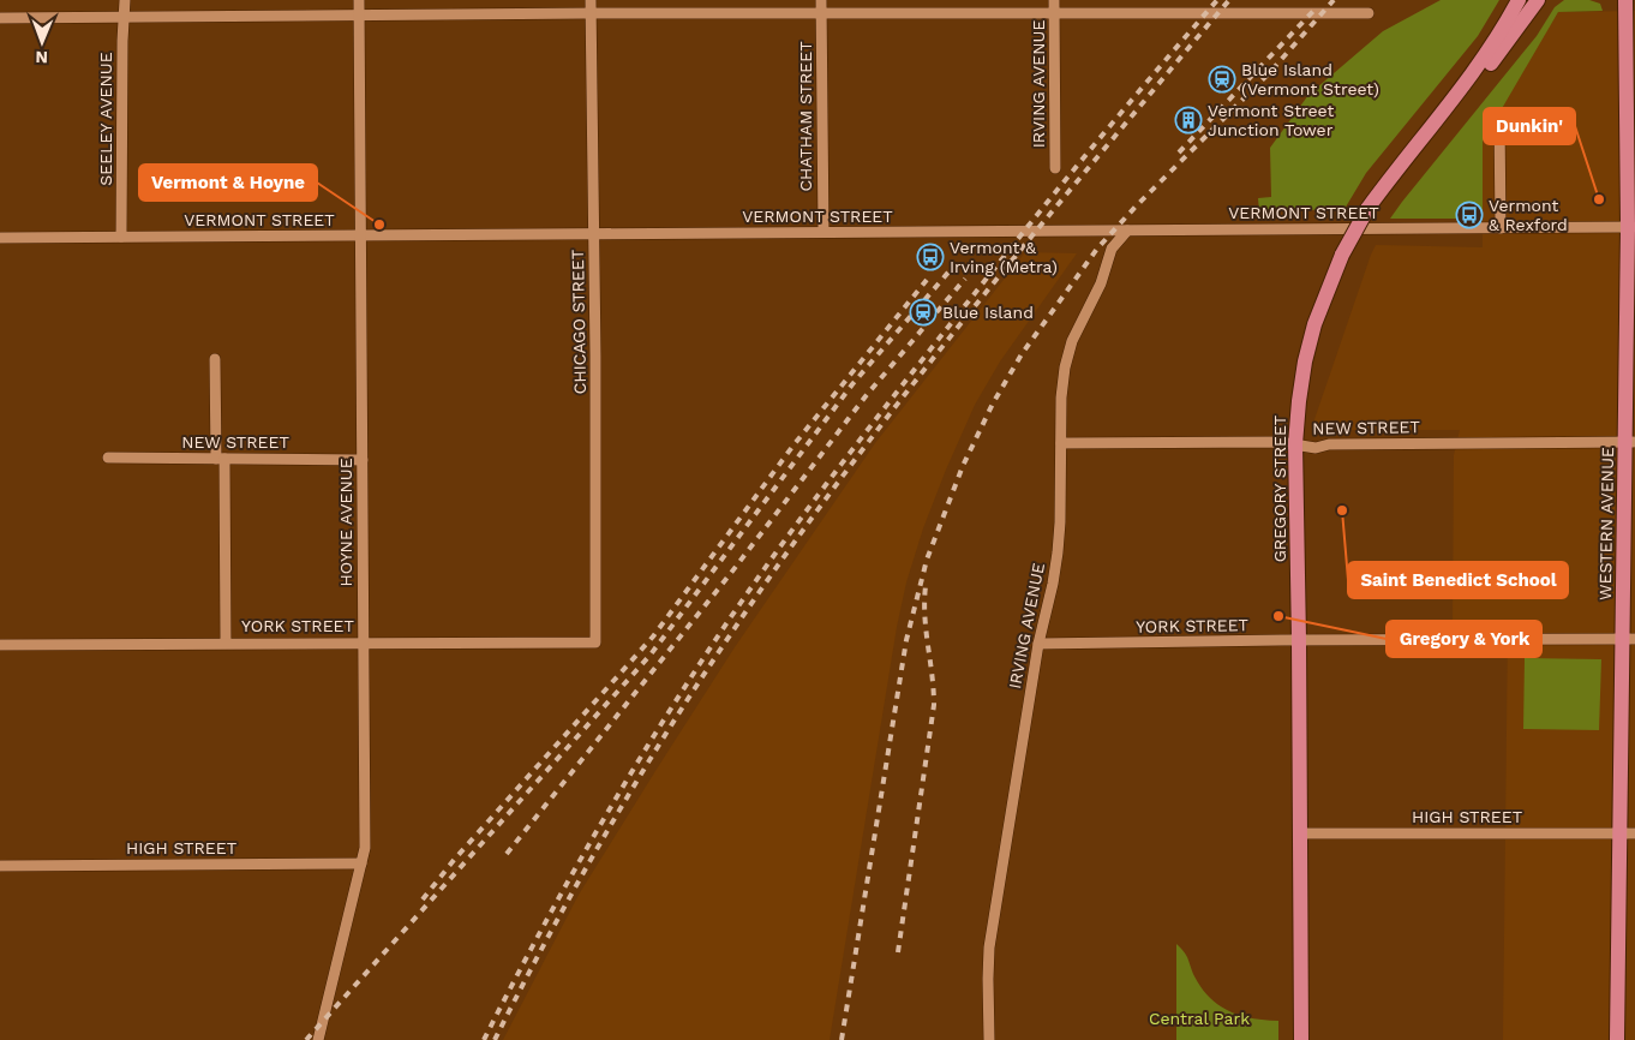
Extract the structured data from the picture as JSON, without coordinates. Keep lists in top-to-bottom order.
{
  "streets": {
    "main road": ["GREGORY STREET", "WESTERN AVENUE"],
    "street": [
      "IRVING AVENUE",
      "CHATHAM STREET",
      "SEELEY AVENUE",
      "VERMONT STREET",
      "CHICAGO STREET",
      "NEW STREET",
      "HOYNE AVENUE",
      "YORK STREET",
      "HIGH STREET"
    ]
  },
  "crossings": [
    ["IRVING AVENUE", "VERMONT STREET"],
    ["IRVING AVENUE", "NEW STREET"],
    ["IRVING AVENUE", "YORK STREET"],
    ["CHATHAM STREET", "VERMONT STREET"],
    ["SEELEY AVENUE", "VERMONT STREET"],
    ["VERMONT STREET", "CHICAGO STREET"],
    ["VERMONT STREET", "HOYNE AVENUE"],
    ["VERMONT STREET", "WESTERN AVENUE"],
    ["CHICAGO STREET", "YORK STREET"],
    ["NEW STREET", "GREGORY STREET"],
    ["NEW STREET", "HOYNE AVENUE"],
    ["NEW STREET", "WESTERN AVENUE"],
    ["GREGORY STREET", "YORK STREET"],
    ["GREGORY STREET", "HIGH STREET"],
    ["HOYNE AVENUE", "YORK STREET"],
    ["HOYNE AVENUE", "HIGH STREET"],
    ["WESTERN AVENUE", "YORK STREET"],
    ["WESTERN AVENUE", "HIGH STREET"]
  ],
  "parks": ["Central Park"],
  "places": {
    "station": ["Blue Island (Vermont Street)", "Blue Island"],
    "building": ["Vermont Street Junction Tower"],
    "other": [
      "Dunkin'",
      "Vermont & Hoyne",
      "Saint Benedict School",
      "Gregory & York"
    ],
    "bus stop": ["Vermont & Rexford", "Vermont & Irving (Metra)"]
  },
  "north": "bottom"
}
